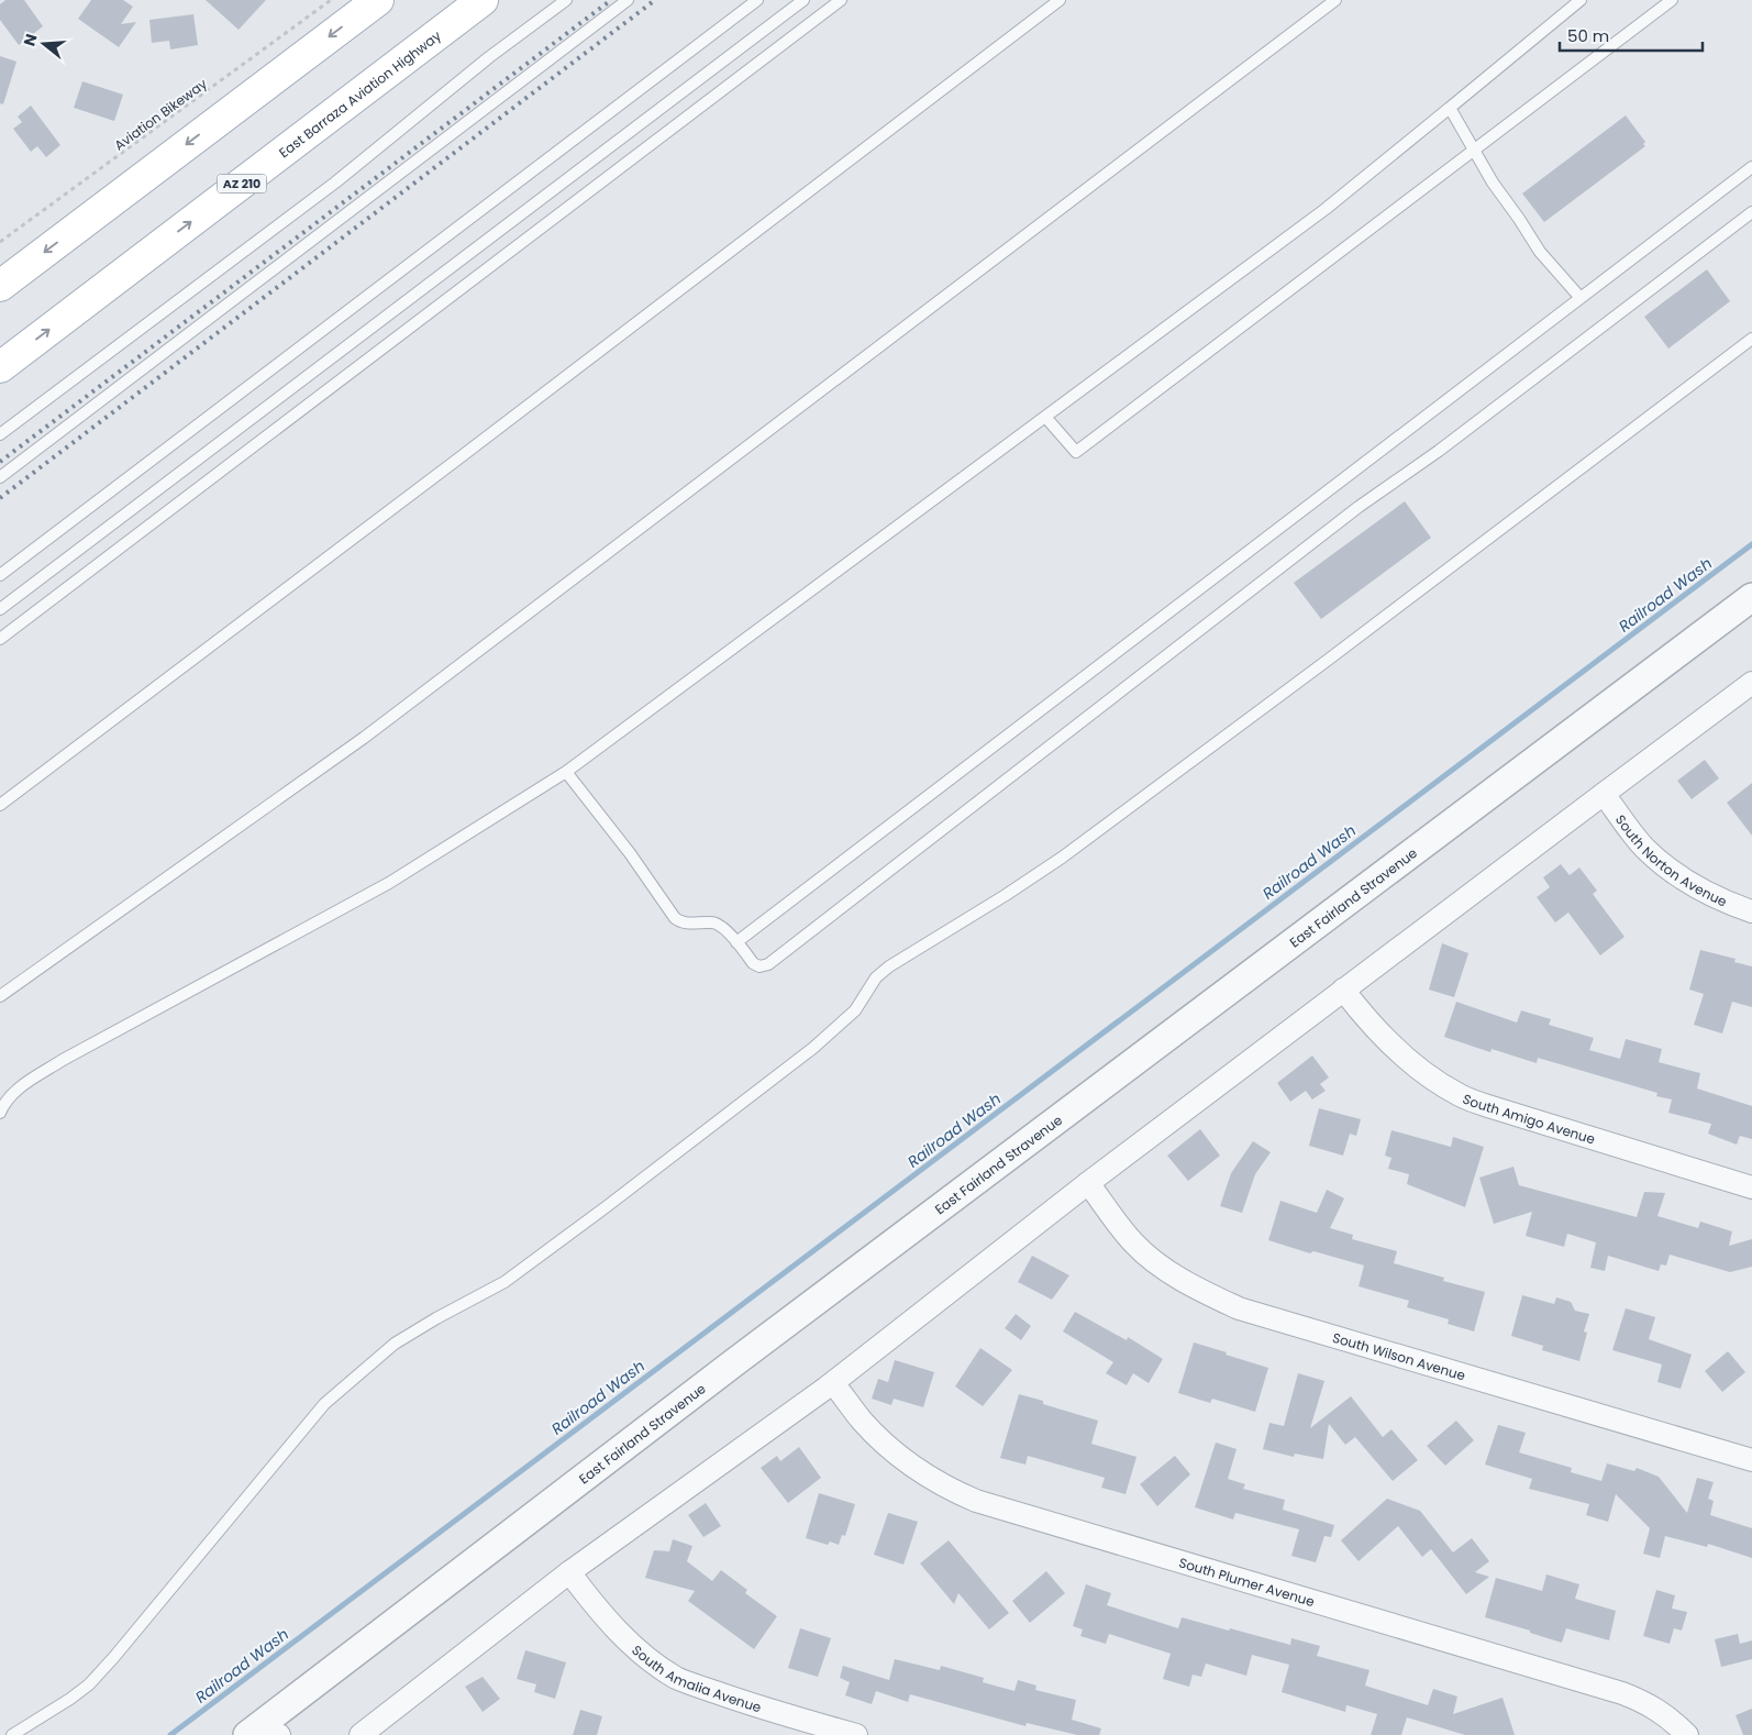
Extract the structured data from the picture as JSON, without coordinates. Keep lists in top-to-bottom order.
{
  "streets": {
    "main road": ["East Barraza Aviation Highway", "AZ 210"],
    "street": [
      "South Norton Avenue",
      "East Fairland Stravenue",
      "South Amigo Avenue",
      "South Wilson Avenue",
      "South Plumer Avenue",
      "South Amalia Avenue"
    ],
    "path": ["Aviation Bikeway"]
  },
  "water": ["Railroad Wash"],
  "scale_bar": "50 m",
  "north": "left"
}
